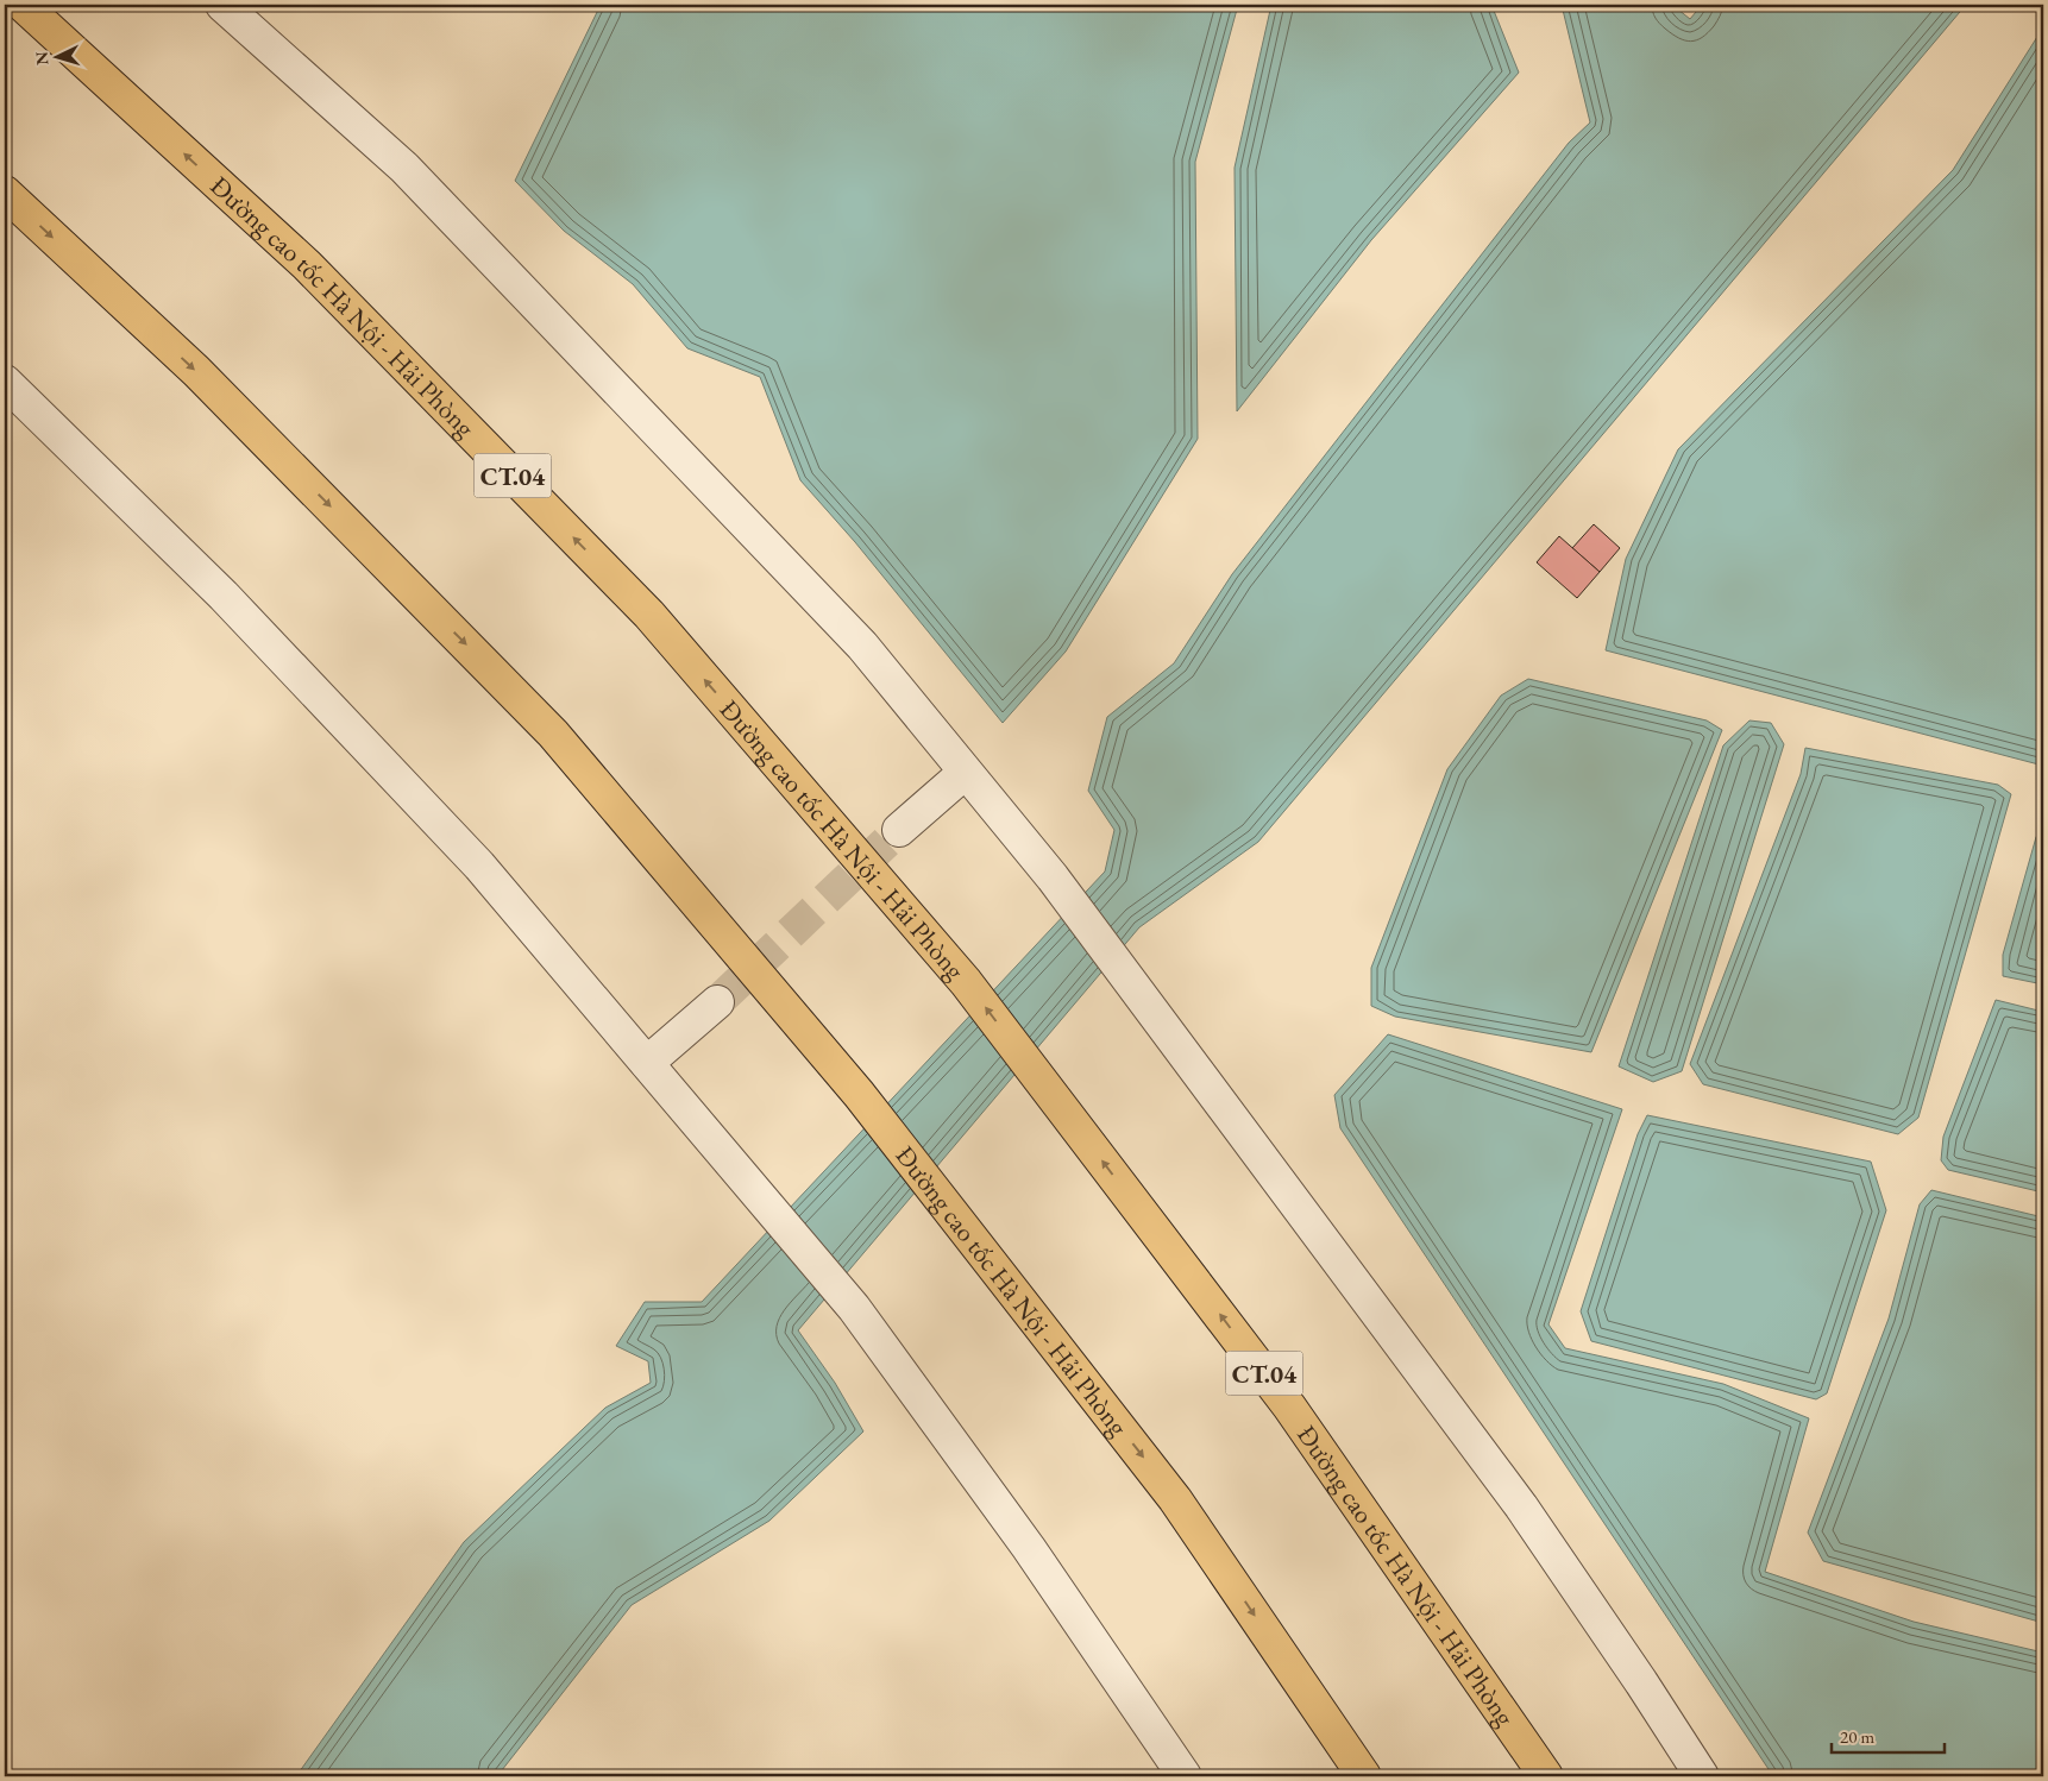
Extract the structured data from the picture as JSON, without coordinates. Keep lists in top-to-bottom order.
{
  "streets": {
    "highway": ["Đường cao tốc Hà Nội - Hải Phòng", "CT.04"]
  },
  "scale_bar": "20 m",
  "north": "left"
}
